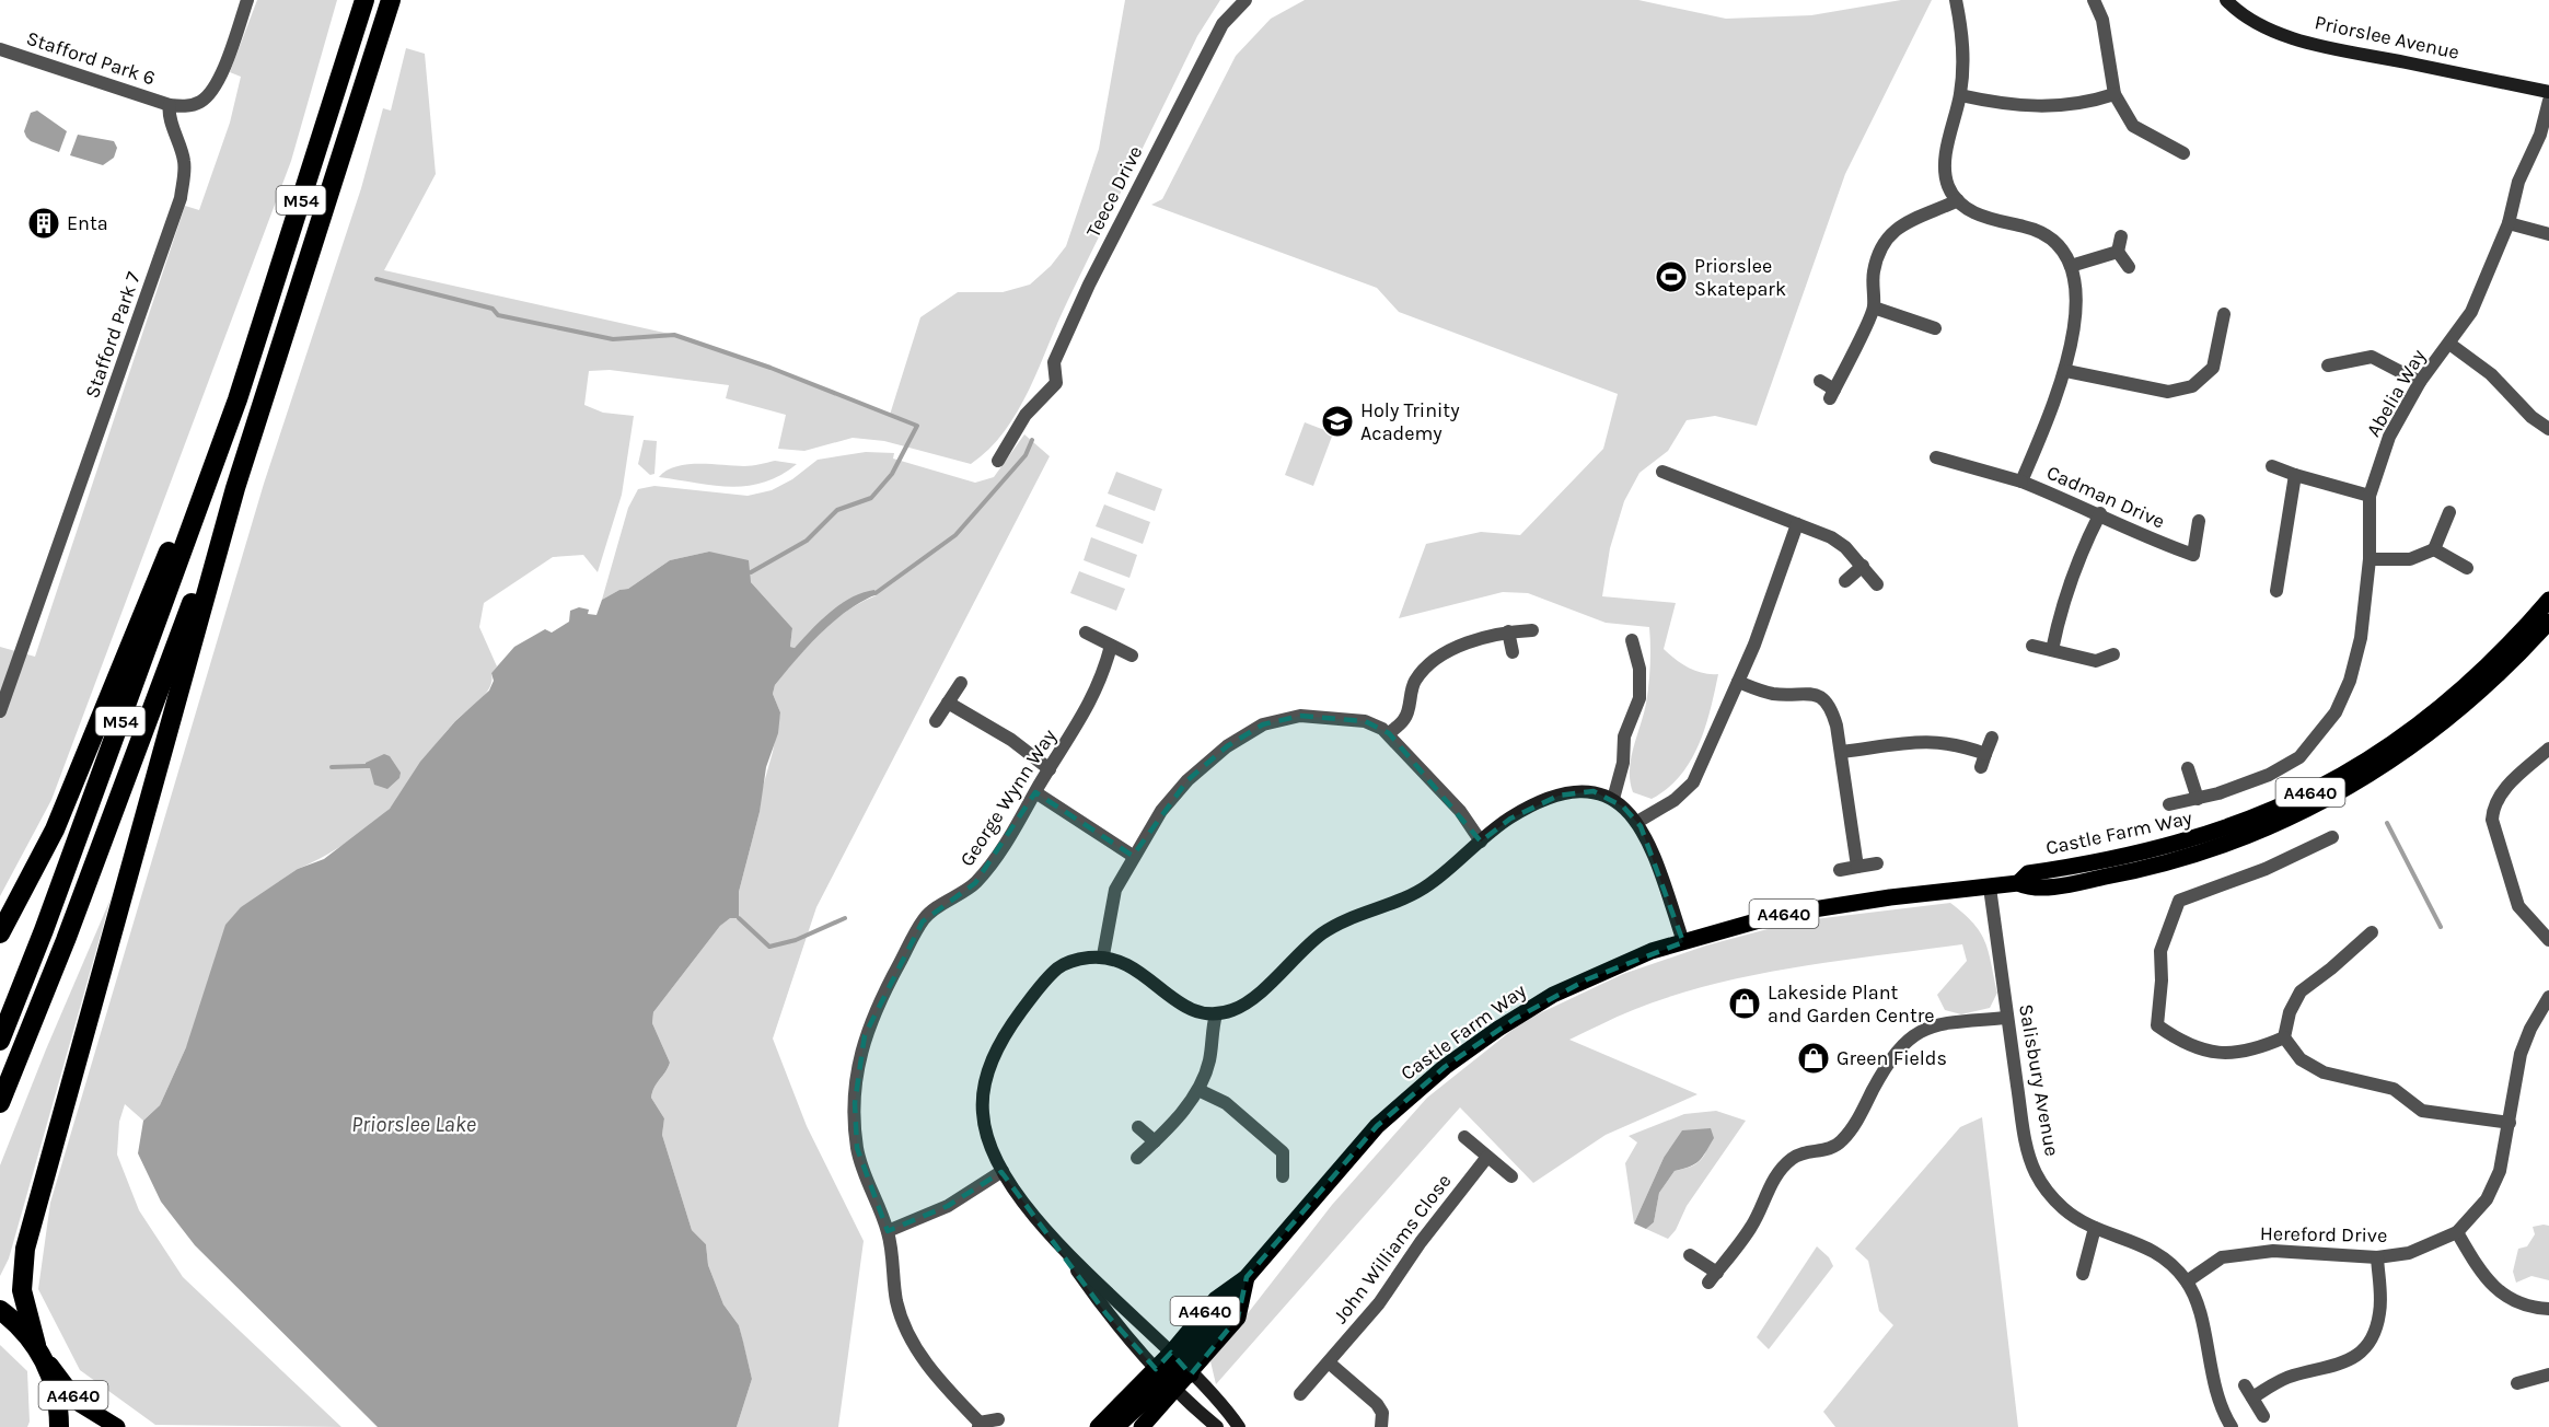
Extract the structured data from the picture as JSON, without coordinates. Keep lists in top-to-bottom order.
{
  "streets": {
    "highway": ["M54"],
    "main road": ["A4640", "Castle Farm Way"],
    "street": [
      "Priorslee Avenue",
      "Stafford Park 6",
      "Teece Drive",
      "Stafford Park 7",
      "Abelia Way",
      "Cadman Drive",
      "George Wynn Way",
      "Salisbury Avenue",
      "Hereford Drive",
      "John Williams Close"
    ]
  },
  "crossings": [
    ["Stafford Park 6", "Stafford Park 7"],
    ["Castle Farm Way", "Salisbury Avenue"],
    ["Salisbury Avenue", "Hereford Drive"]
  ],
  "water": ["Priorslee Lake"],
  "places": {
    "building": ["Enta"],
    "sports": ["Priorslee Skatepark"],
    "school or university": ["Holy Trinity Academy"],
    "shop": ["Lakeside Plant and Garden Centre", "Green Fields"]
  }
}
